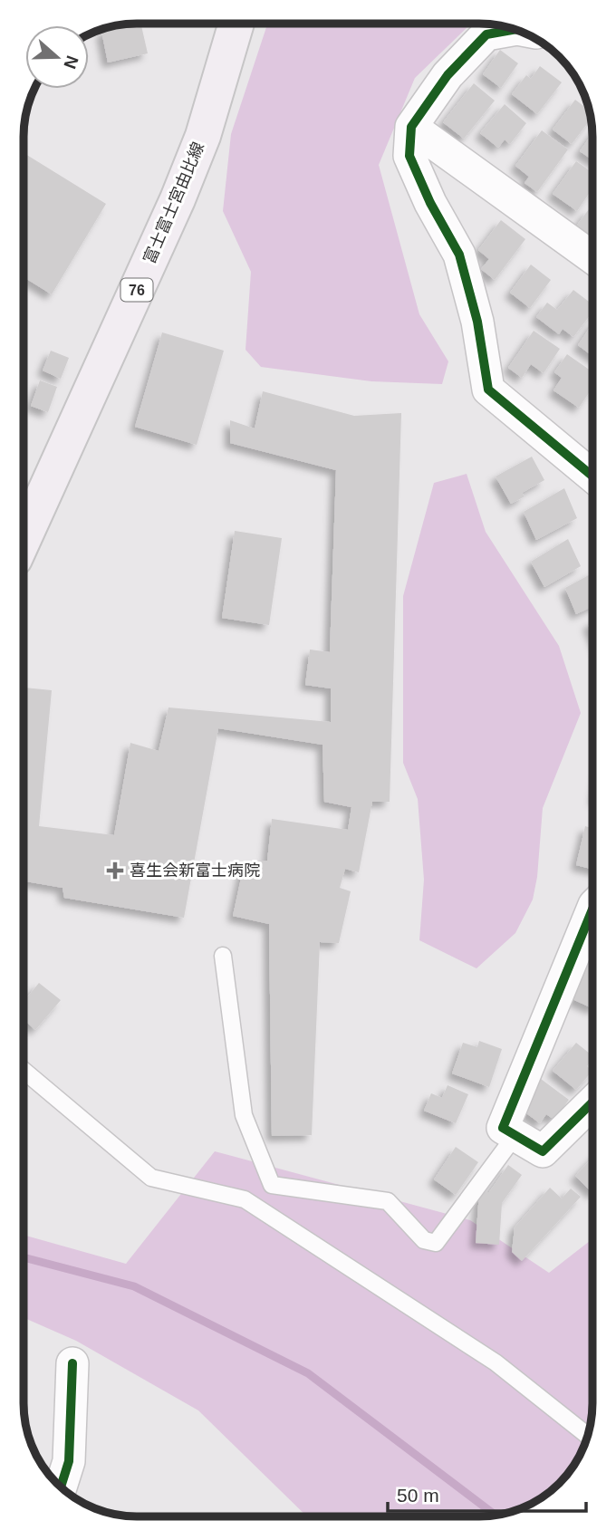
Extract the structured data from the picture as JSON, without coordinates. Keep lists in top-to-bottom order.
{
  "streets": {
    "main road": ["富士富士宮由比線", "76"]
  },
  "places": {
    "health": ["喜生会新富士病院"]
  },
  "scale_bar": "50 m",
  "north": "right"
}
